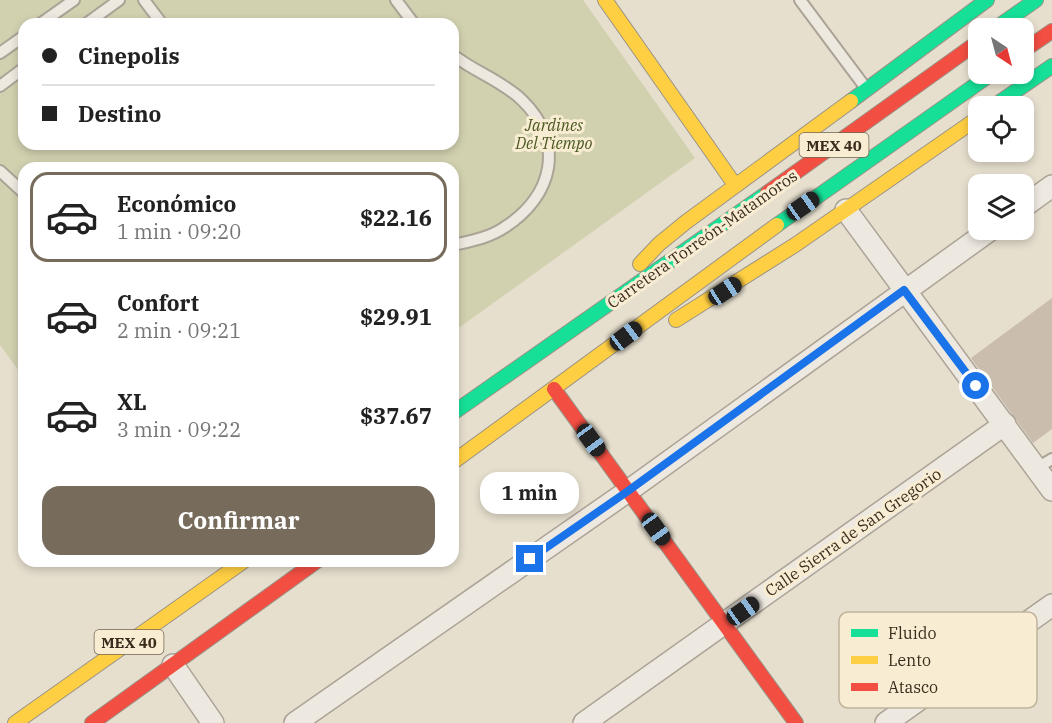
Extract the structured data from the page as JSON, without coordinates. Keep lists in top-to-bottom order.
{
  "streets": {
    "main road": ["MEX 40", "Carretera Torreón-Matamoros"],
    "street": ["Calle Sierra de San Gregorio"]
  },
  "parks": ["Jardines Del Tiempo"],
  "legend": ["Fluido", "Lento", "Atasco"],
  "north": "bottom right",
  "page": {
    "banner": ["Cinepolis", "Destino"],
    "list": [
      {
        "name": "Económico",
        "note": "1 min · 09:20",
        "value": "$22.16"
      },
      {
        "name": "Confort",
        "note": "2 min · 09:21",
        "value": "$29.91"
      },
      {
        "name": "XL",
        "note": "3 min · 09:22",
        "value": "$37.67"
      }
    ],
    "bubble": "1 min",
    "buttons": "Confirmar"
  }
}
